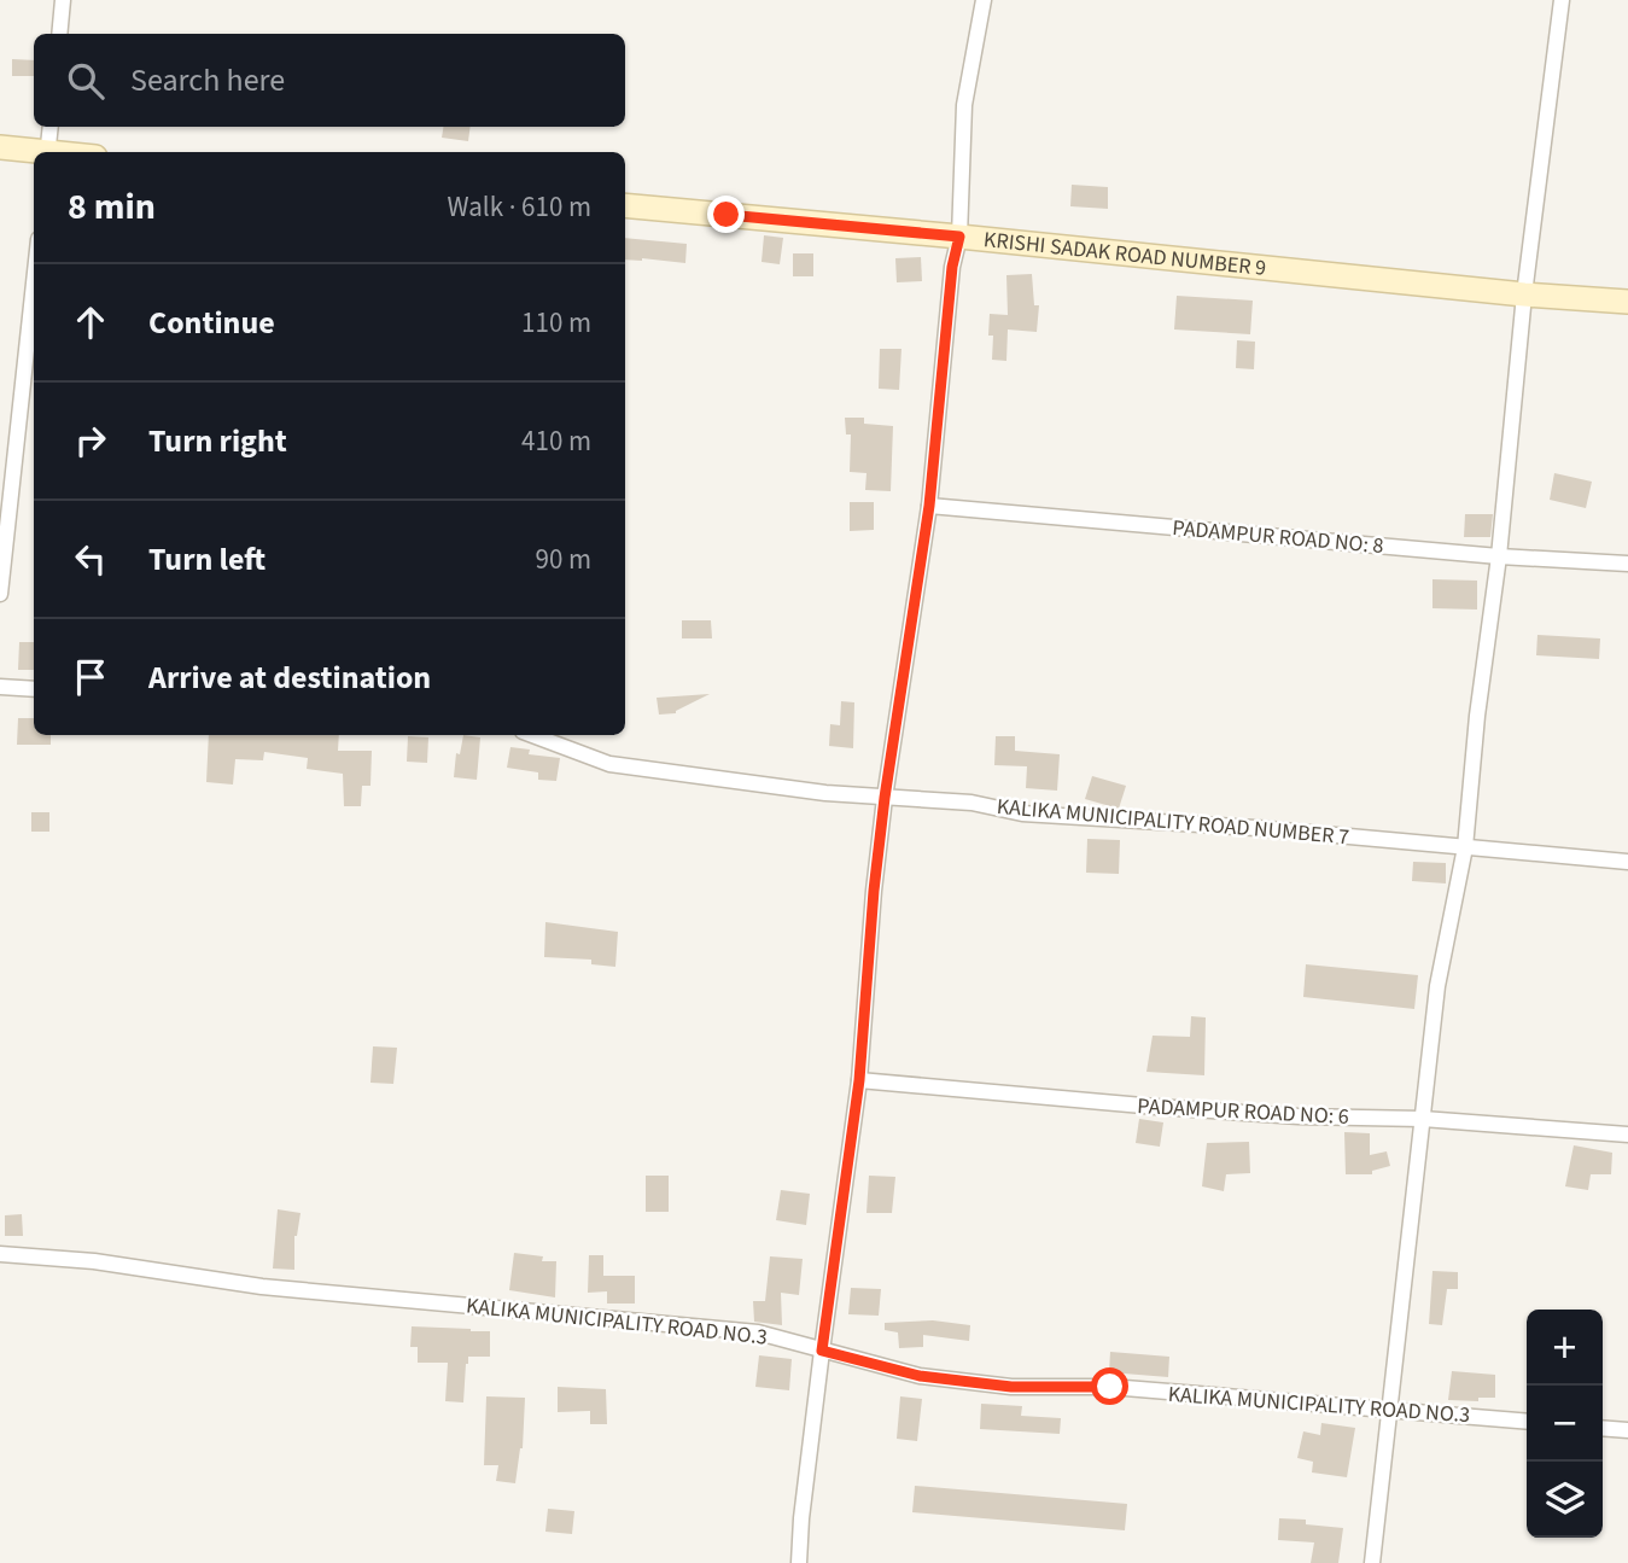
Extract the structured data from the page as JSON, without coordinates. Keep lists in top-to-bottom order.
{
  "streets": {
    "street": [
      "KRISHI SADAK ROAD NUMBER 9",
      "PADAMPUR ROAD NO: 8",
      "KALIKA MUNICIPALITY ROAD NUMBER 7",
      "PADAMPUR ROAD NO: 6",
      "KALIKA MUNICIPALITY ROAD NO.3"
    ]
  },
  "page": {
    "search": "Search here",
    "heading": ["8 min", "Walk · 610 m"],
    "list": [
      ["Continue", "110 m"],
      ["Turn right", "410 m"],
      ["Turn left", "90 m"],
      "Arrive at destination"
    ],
    "map_buttons": ["+", "−"]
  }
}
